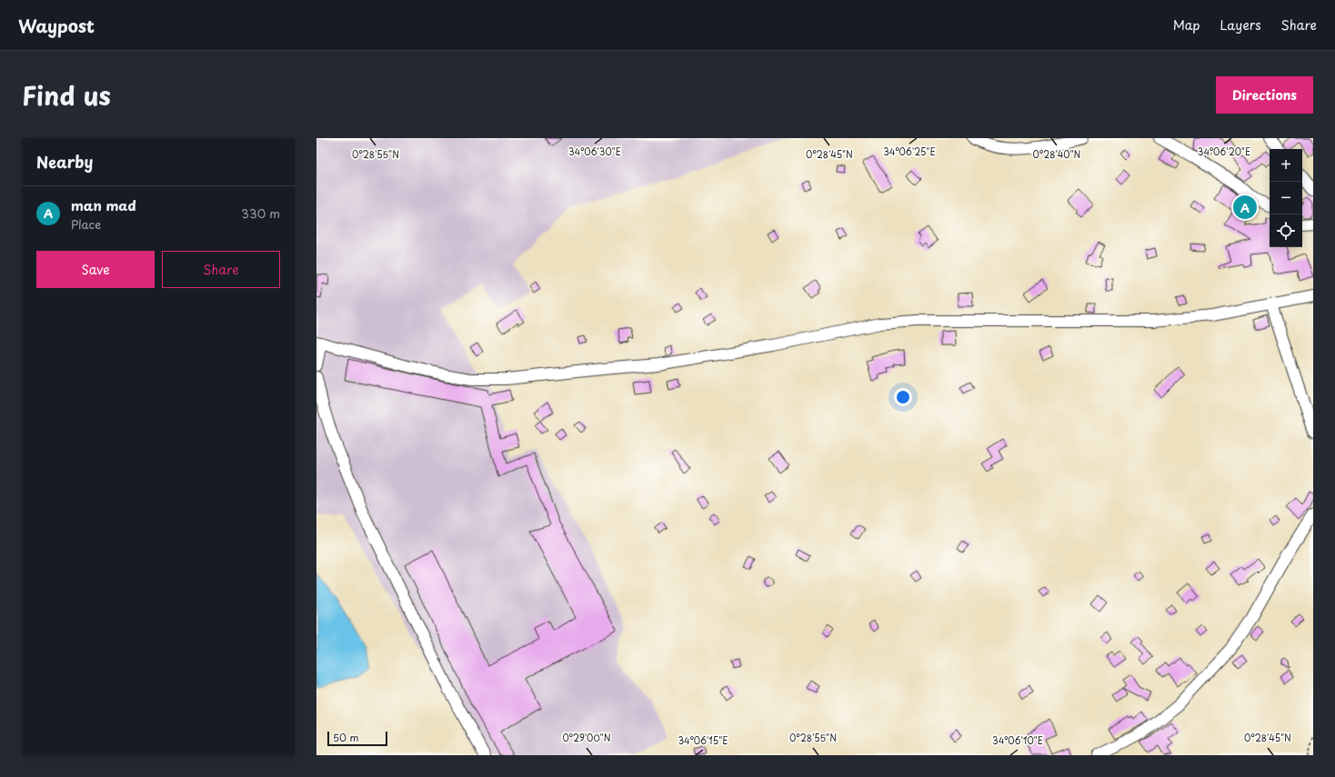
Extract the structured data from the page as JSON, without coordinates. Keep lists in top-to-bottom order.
{
  "scale_bar": "50 m",
  "page": {
    "header": "Waypost",
    "nav": ["Map", "Layers", "Share"],
    "title": "Find us",
    "buttons": [
      "Directions",
      ["Save", "Share"]
    ],
    "heading": "Nearby",
    "map_buttons": ["+", "−"],
    "list": [
      {
        "mark": "A",
        "name": "man mad",
        "note": "Place",
        "value": "330 m"
      }
    ],
    "pins": "A",
    "scale": "50 m"
  },
  "coordinates": [
    "34°06'30\"E",
    "34°06'25\"E",
    "34°06'20\"E",
    "0°28'55\"N",
    "0°28'45\"N",
    "0°28'40\"N",
    "0°29'00\"N",
    "34°06'15\"E",
    "34°06'10\"E"
  ]
}
